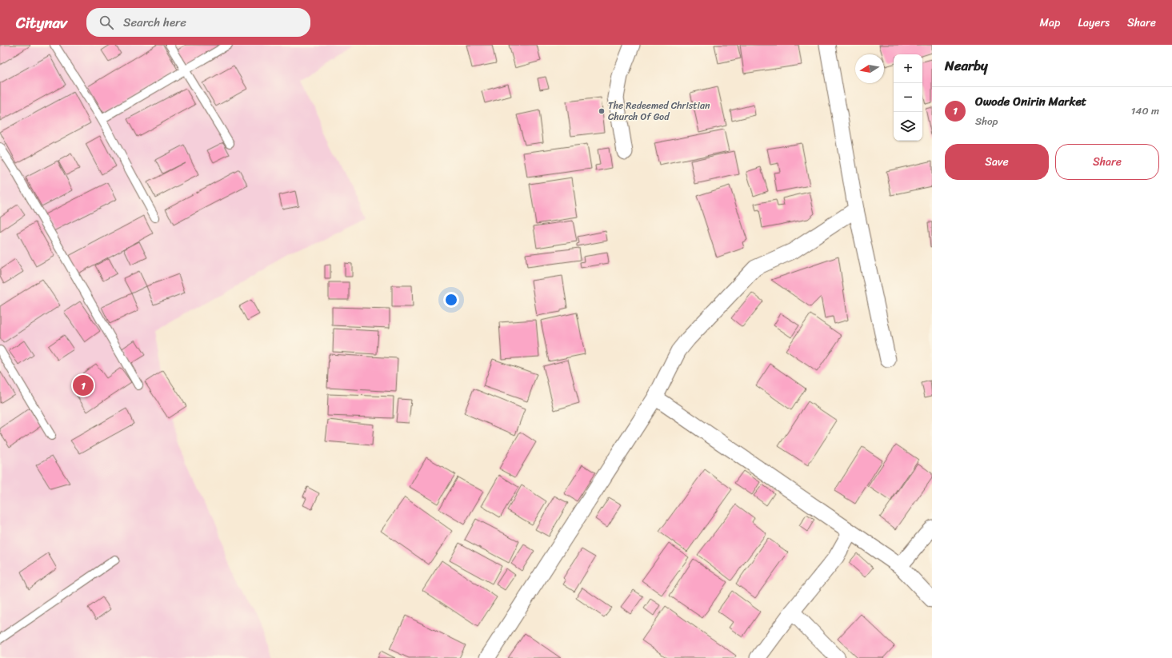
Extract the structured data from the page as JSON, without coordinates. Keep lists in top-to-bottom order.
{
  "places": ["The Redeemed Christian Church Of God"],
  "north": "left",
  "page": {
    "header": "Citynav",
    "search": "Search here",
    "nav": ["Map", "Layers", "Share"],
    "heading": "Nearby",
    "map_buttons": ["+", "−"],
    "list": [
      {
        "mark": "1",
        "name": "Owode Onirin Market",
        "note": "Shop",
        "value": "140 m"
      }
    ],
    "buttons": ["Save", "Share"],
    "pins": "1"
  }
}
